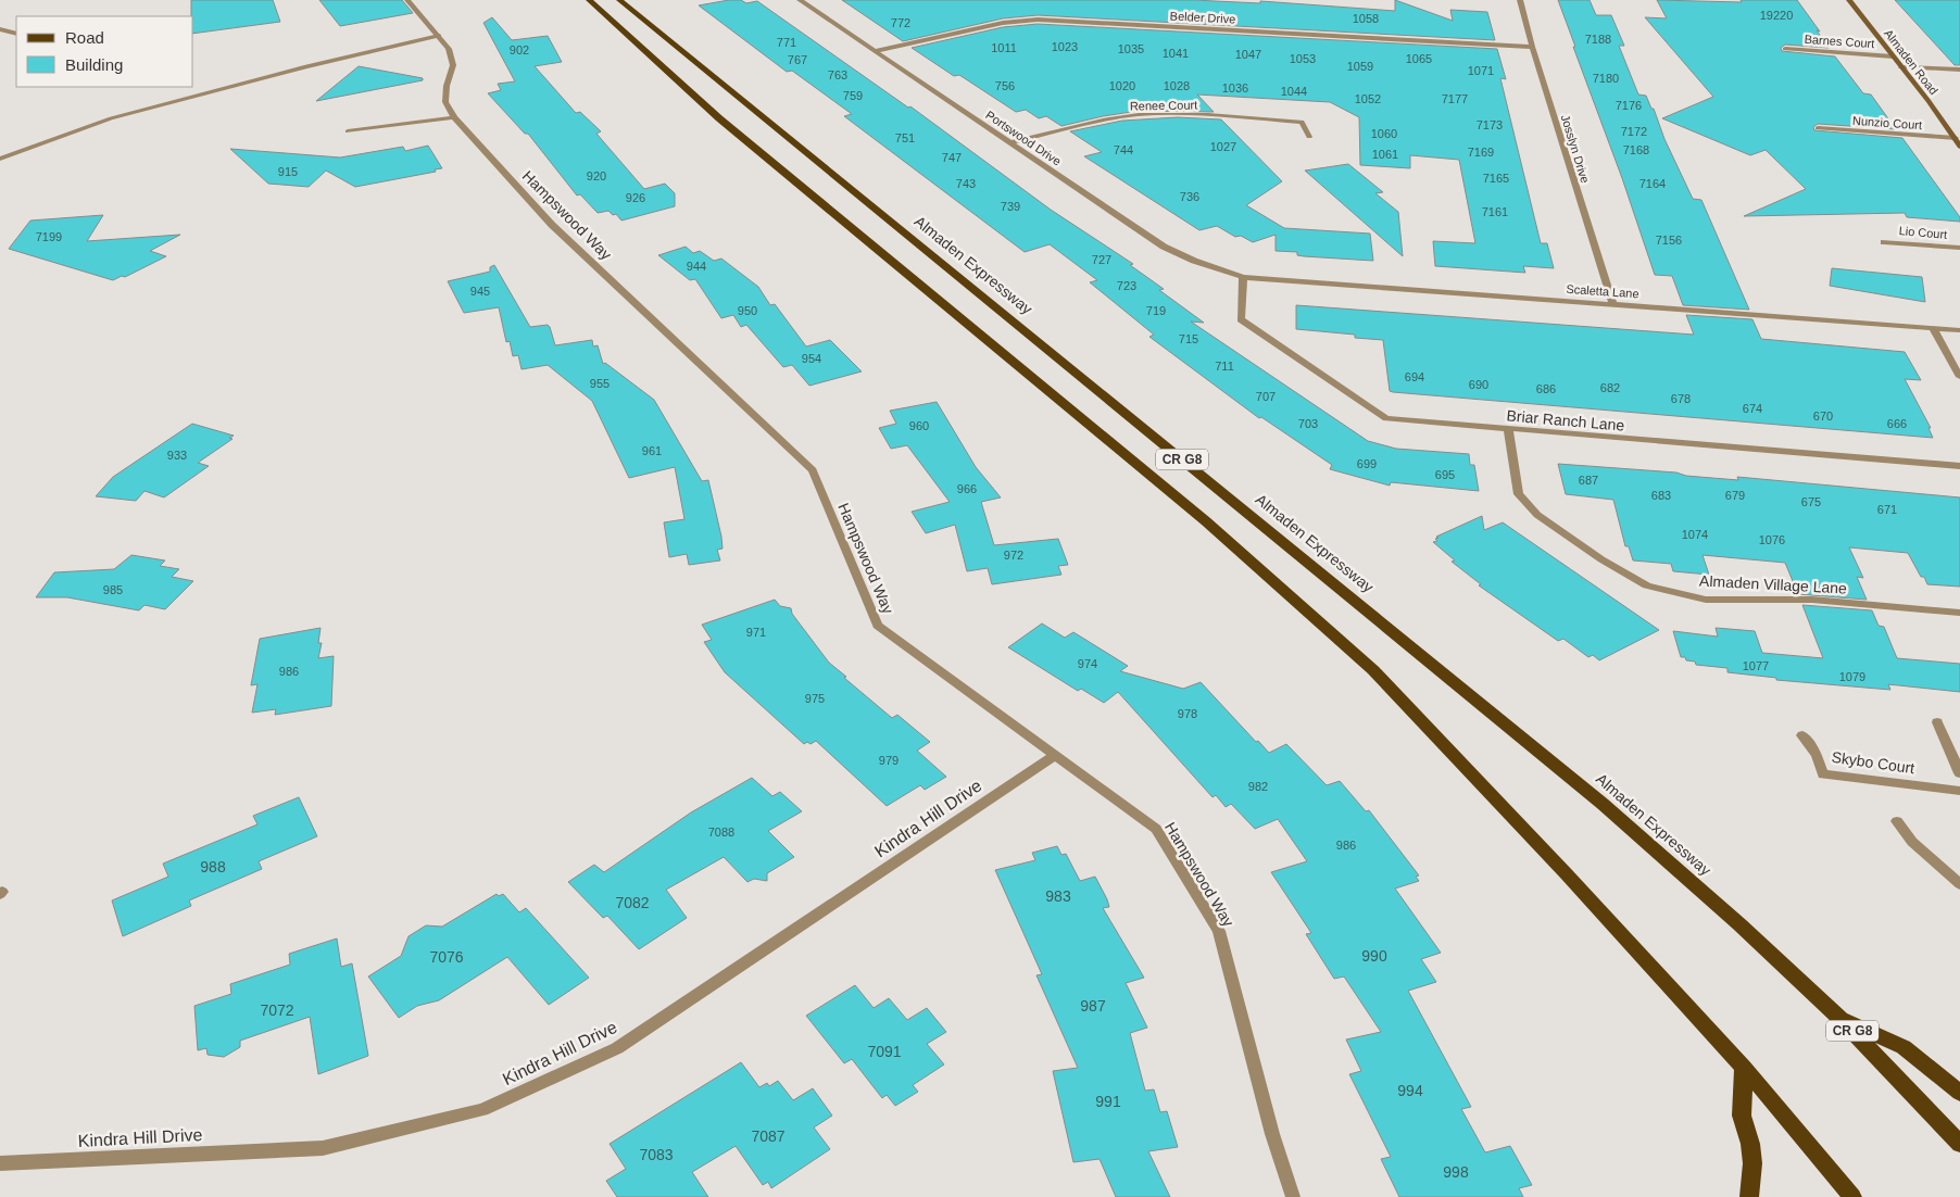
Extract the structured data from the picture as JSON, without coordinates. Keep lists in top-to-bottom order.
{
  "streets": {
    "main road": ["Almaden Expressway", "CR G8"],
    "street": [
      "Belder Drive",
      "Barnes Court",
      "Almaden Road",
      "Renee Court",
      "Nunzio Court",
      "Portswood Drive",
      "Josslyn Drive",
      "Hampswood Way",
      "Lio Court",
      "Scaletta Lane",
      "Briar Ranch Lane",
      "Almaden Village Lane",
      "Skybo Court",
      "Kindra Hill Drive"
    ]
  },
  "crossings": [
    ["Belder Drive", "Portswood Drive"],
    ["Belder Drive", "Josslyn Drive"],
    ["Barnes Court", "Almaden Road"],
    ["Almaden Road", "Nunzio Court"],
    ["Renee Court", "Portswood Drive"],
    ["Portswood Drive", "Scaletta Lane"],
    ["Portswood Drive", "Briar Ranch Lane"],
    ["Josslyn Drive", "Scaletta Lane"],
    ["Hampswood Way", "Kindra Hill Drive"],
    ["Scaletta Lane", "Briar Ranch Lane"],
    ["Briar Ranch Lane", "Almaden Village Lane"]
  ],
  "house_numbers": [
    "19220",
    "1058",
    "772",
    "7188",
    "771",
    "1023",
    "1011",
    "1035",
    "902",
    "1041",
    "1047",
    "1053",
    "1065",
    "767",
    "1059",
    "1071",
    "763",
    "7180",
    "756",
    "1020",
    "1028",
    "1036",
    "1044",
    "759",
    "1052",
    "7177",
    "7176",
    "7173",
    "7172",
    "1060",
    "751",
    "1027",
    "744",
    "7168",
    "7169",
    "1061",
    "747",
    "915",
    "920",
    "7165",
    "743",
    "7164",
    "736",
    "926",
    "739",
    "7161",
    "7199",
    "7156",
    "727",
    "944",
    "723",
    "945",
    "950",
    "719",
    "715",
    "954",
    "711",
    "694",
    "955",
    "690",
    "682",
    "686",
    "707",
    "678",
    "674",
    "670",
    "703",
    "666",
    "960",
    "961",
    "933",
    "699",
    "695",
    "687",
    "966",
    "683",
    "679",
    "675",
    "671",
    "1074",
    "1076",
    "972",
    "985",
    "971",
    "974",
    "1077",
    "986",
    "1079",
    "975",
    "978",
    "979",
    "982",
    "7088",
    "986",
    "988",
    "983",
    "7082",
    "990",
    "7076",
    "987",
    "7072",
    "7091",
    "994",
    "991",
    "7087",
    "7083",
    "998"
  ],
  "legend": ["Road", "Building"]
}
